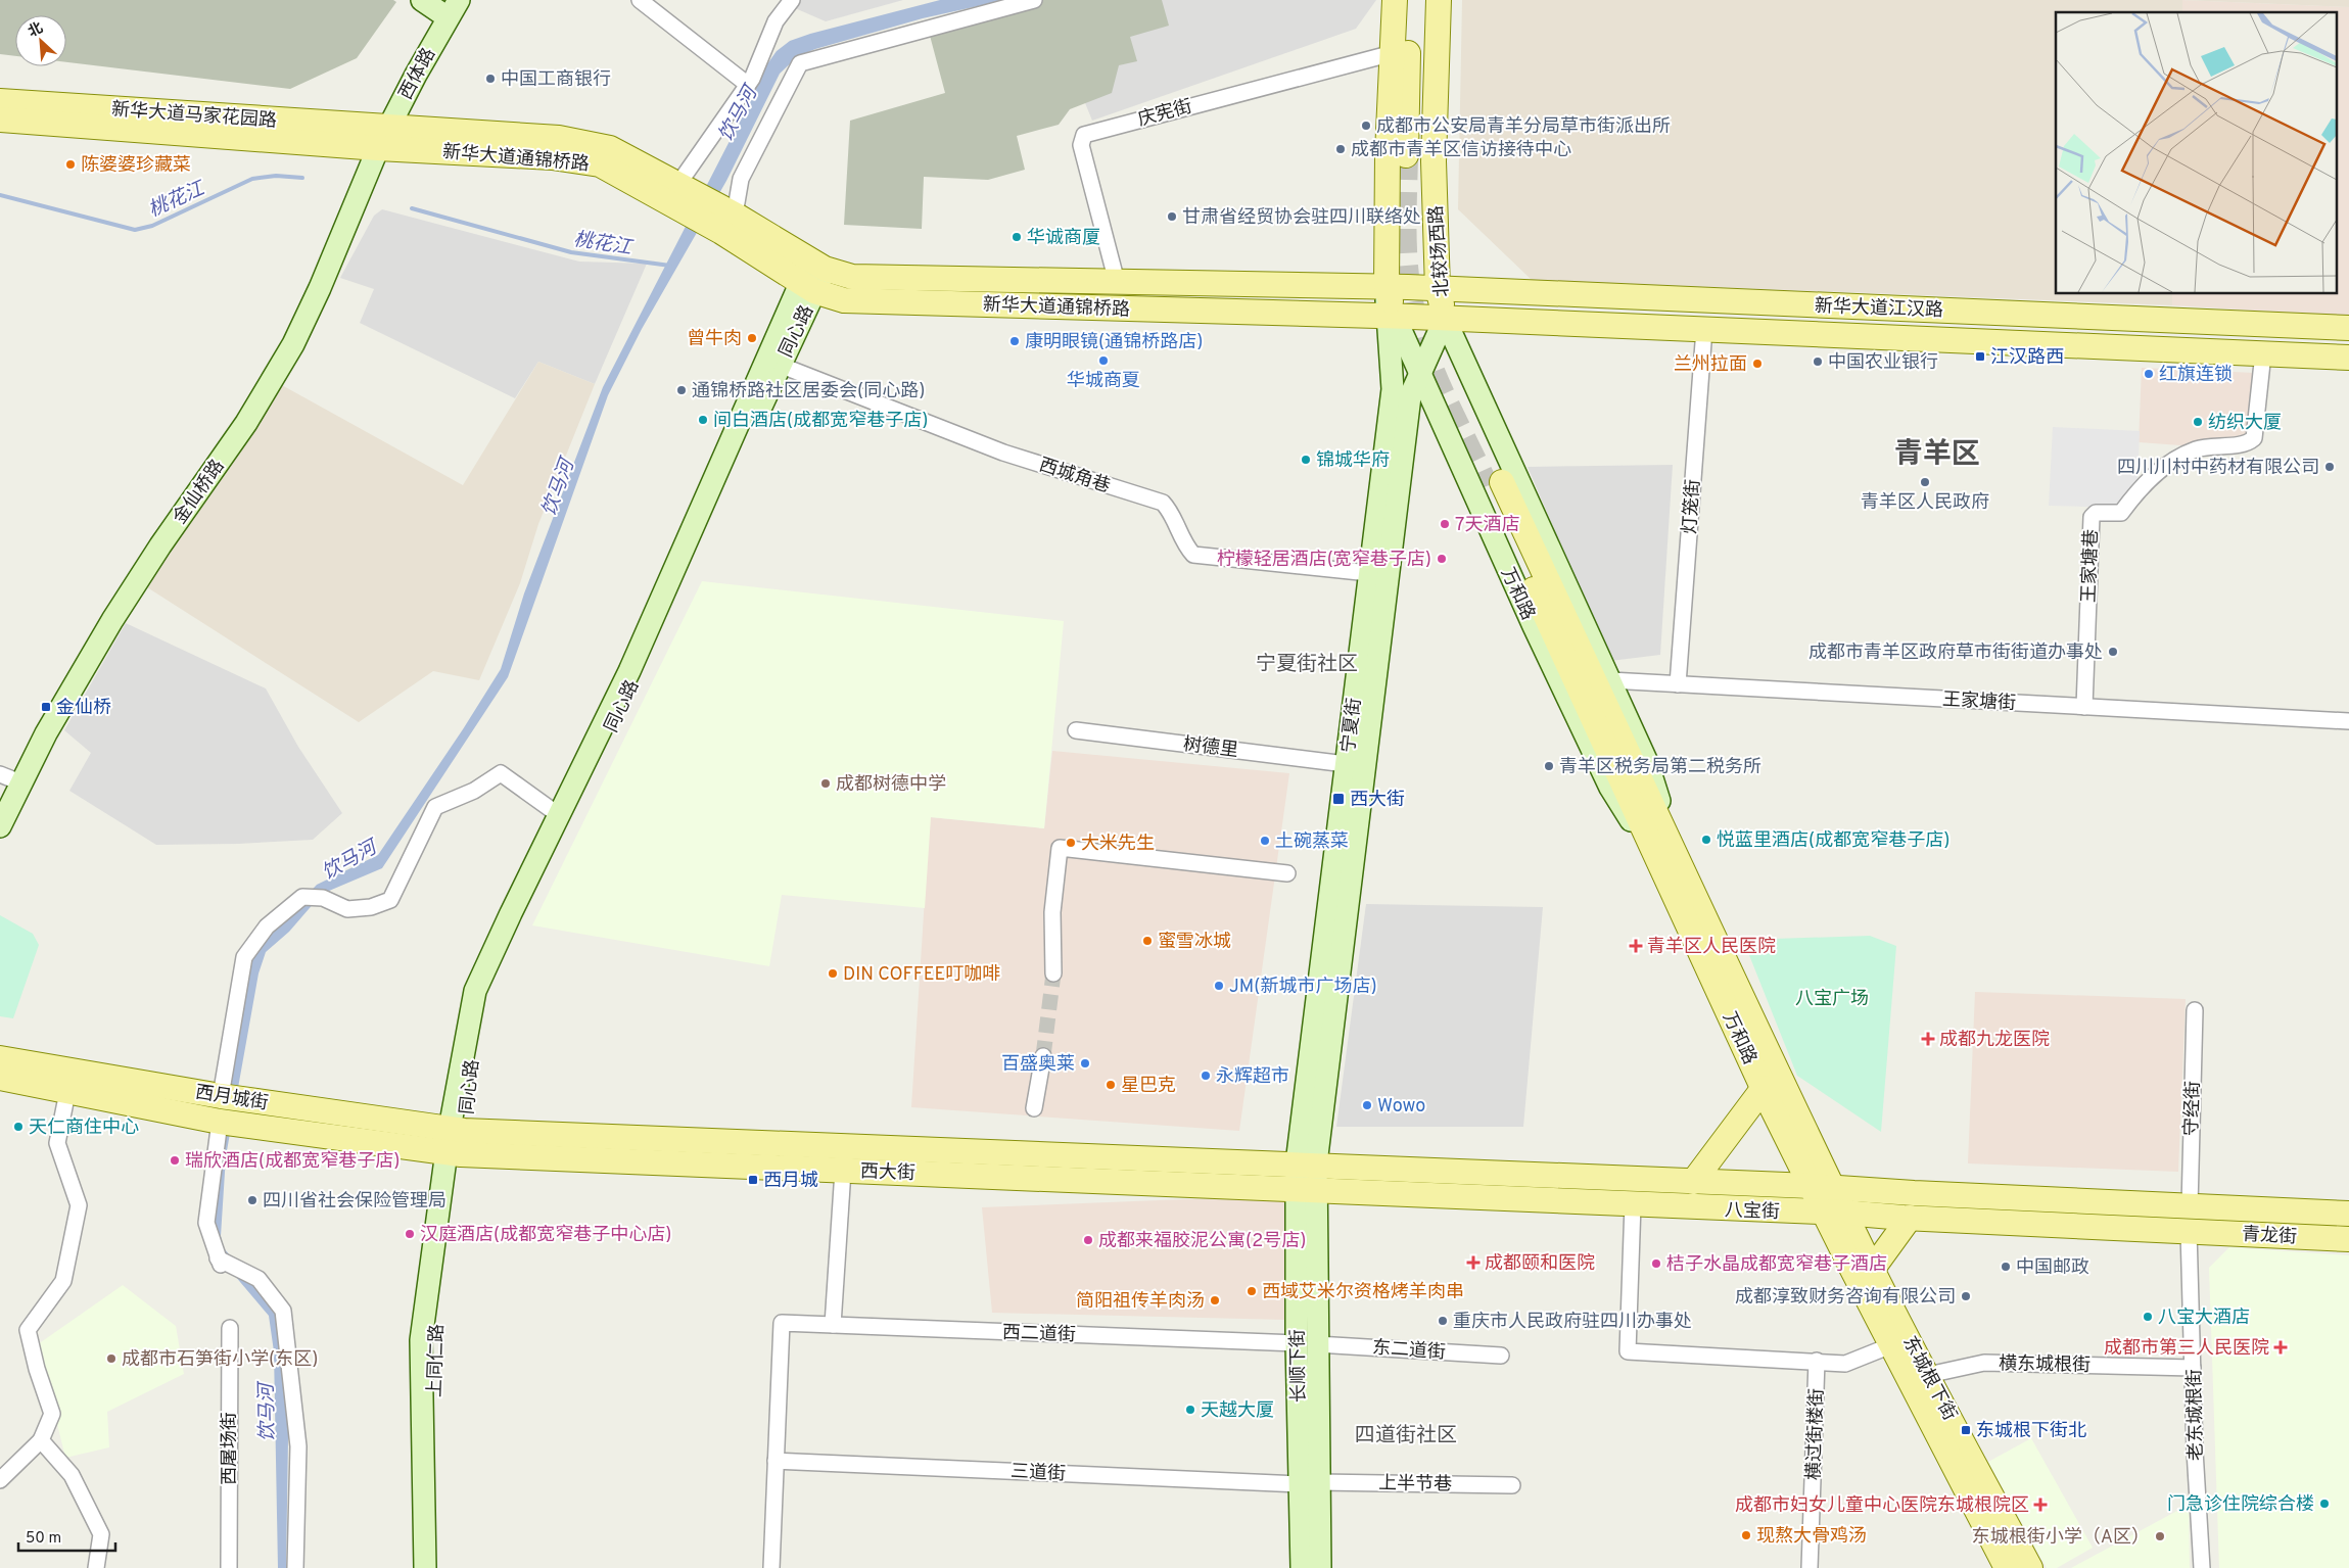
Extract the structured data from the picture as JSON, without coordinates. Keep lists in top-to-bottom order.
{
  "streets": {
    "main road": [
      "新华大道马家花园路",
      "新华大道通锦桥路",
      "北较场西路",
      "新华大道江汉路",
      "万和路",
      "西月城街",
      "西大街",
      "八宝街",
      "青龙街",
      "东城根下街"
    ],
    "street": [
      "西体路",
      "庆宪街",
      "同心路",
      "西城角巷",
      "金仙桥路",
      "灯笼街",
      "王家塘巷",
      "王家塘街",
      "宁夏街",
      "树德里",
      "守经街",
      "西二道街",
      "东二道街",
      "上同仁路",
      "横东城根街",
      "长顺下街",
      "老东城根街",
      "横过街楼街",
      "西屠场街",
      "三道街",
      "上半节巷"
    ]
  },
  "crossings": [
    ["西体路", "新华大道马家花园路"],
    ["西体路", "新华大道通锦桥路"],
    ["西体路", "金仙桥路"],
    ["庆宪街", "新华大道通锦桥路"],
    ["庆宪街", "北较场西路"],
    ["新华大道马家花园路", "新华大道通锦桥路"],
    ["新华大道马家花园路", "金仙桥路"],
    ["新华大道通锦桥路", "北较场西路"],
    ["新华大道通锦桥路", "新华大道江汉路"],
    ["新华大道通锦桥路", "同心路"],
    ["新华大道通锦桥路", "金仙桥路"],
    ["新华大道通锦桥路", "万和路"],
    ["新华大道通锦桥路", "宁夏街"],
    ["北较场西路", "新华大道江汉路"],
    ["北较场西路", "万和路"],
    ["北较场西路", "宁夏街"],
    ["新华大道江汉路", "灯笼街"],
    ["新华大道江汉路", "王家塘巷"],
    ["新华大道江汉路", "万和路"],
    ["新华大道江汉路", "宁夏街"],
    ["同心路", "西城角巷"],
    ["同心路", "西月城街"],
    ["同心路", "西大街"],
    ["同心路", "上同仁路"],
    ["西城角巷", "宁夏街"],
    ["灯笼街", "王家塘街"],
    ["王家塘巷", "王家塘街"],
    ["万和路", "王家塘街"],
    ["万和路", "宁夏街"],
    ["万和路", "八宝街"],
    ["万和路", "东城根下街"],
    ["宁夏街", "树德里"],
    ["宁夏街", "西大街"],
    ["宁夏街", "八宝街"],
    ["宁夏街", "长顺下街"],
    ["西月城街", "西大街"],
    ["西月城街", "上同仁路"],
    ["守经街", "八宝街"],
    ["守经街", "青龙街"],
    ["西大街", "八宝街"],
    ["西大街", "上同仁路"],
    ["西大街", "长顺下街"],
    ["八宝街", "青龙街"],
    ["八宝街", "长顺下街"],
    ["八宝街", "东城根下街"],
    ["八宝街", "老东城根街"],
    ["青龙街", "老东城根街"],
    ["西二道街", "东二道街"],
    ["西二道街", "长顺下街"],
    ["西二道街", "三道街"],
    ["东二道街", "长顺下街"],
    ["横东城根街", "东城根下街"],
    ["横东城根街", "老东城根街"],
    ["长顺下街", "三道街"],
    ["长顺下街", "上半节巷"],
    ["三道街", "上半节巷"]
  ],
  "districts": ["青羊区", "宁夏街社区", "四道街社区"],
  "water": ["饮马河", "桃花江"],
  "parks": ["八宝广场"],
  "places": {
    "other": [
      "中国工商银行",
      "成都市公安局青羊分局草市街派出所",
      "成都市青羊区信访接待中心",
      "陈婆婆珍藏菜",
      "甘肃省经贸协会驻四川联络处",
      "华诚商厦",
      "曾牛肉",
      "康明眼镜(通锦桥路店)",
      "华城商夏",
      "中国农业银行",
      "兰州拉面",
      "红旗连锁",
      "通锦桥路社区居委会(同心路)",
      "间白酒店(成都宽窄巷子店)",
      "纺织大厦",
      "锦城华府",
      "四川川村中药材有限公司",
      "青羊区人民政府",
      "7天酒店",
      "柠檬轻居酒店(宽窄巷子店)",
      "成都市青羊区政府草市街街道办事处",
      "青羊区税务局第二税务所",
      "成都树德中学",
      "悦蓝里酒店(成都宽窄巷子店)",
      "土碗蒸菜",
      "大米先生",
      "蜜雪冰城",
      "DIN COFFEE叮咖啡",
      "JM(新城市广场店)",
      "百盛奥莱",
      "永辉超市",
      "星巴克",
      "Wowo",
      "天仁商住中心",
      "瑞欣酒店(成都宽窄巷子店)",
      "四川省社会保险管理局",
      "汉庭酒店(成都宽窄巷子中心店)",
      "成都来福胶泥公寓(2号店)",
      "桔子水晶成都宽窄巷子酒店",
      "中国邮政",
      "西域艾米尔资格烤羊肉串",
      "成都淳致财务咨询有限公司",
      "简阳祖传羊肉汤",
      "八宝大酒店",
      "重庆市人民政府驻四川办事处",
      "成都市石笋街小学(东区)",
      "天越大厦",
      "门急诊住院综合楼",
      "现熬大骨鸡汤",
      "东城根街小学（A区）"
    ],
    "transit": [
      "江汉路西",
      "金仙桥",
      "西大街",
      "西月城",
      "东城根下街北"
    ],
    "health": [
      "青羊区人民医院",
      "成都九龙医院",
      "成都颐和医院",
      "成都市第三人民医院",
      "成都市妇女儿童中心医院东城根院区"
    ]
  },
  "scale_bar": "50 m",
  "north": "top left"
}
